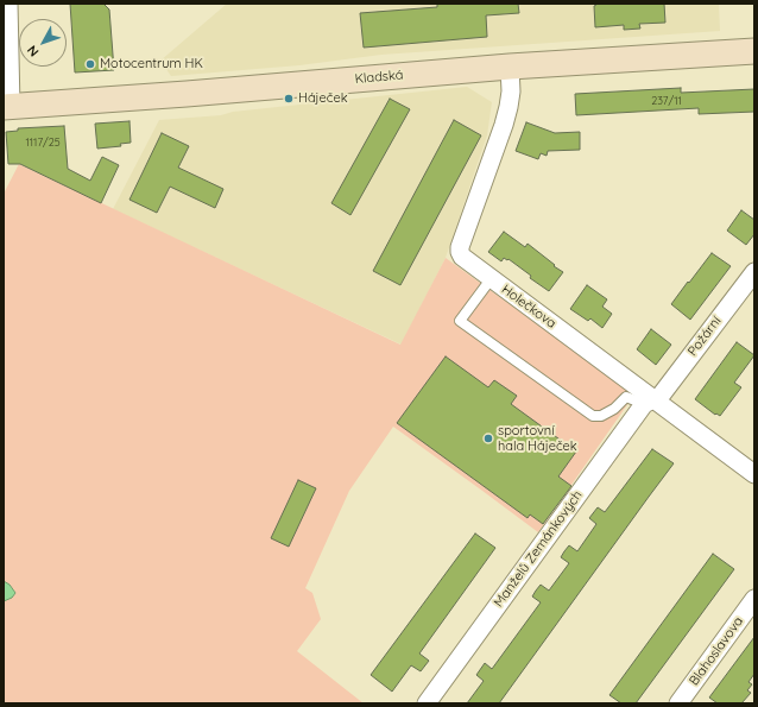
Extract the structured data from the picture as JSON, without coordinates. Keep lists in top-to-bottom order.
{
  "streets": {
    "main road": ["Kladská"],
    "street": [
      "Holečkova",
      "Požární",
      "Manželů Zemánkových",
      "Blahoslavova"
    ]
  },
  "crossings": [
    ["Kladská", "Holečkova"],
    ["Holečkova", "Požární"],
    ["Holečkova", "Manželů Zemánkových"],
    ["Požární", "Manželů Zemánkových"]
  ],
  "places": ["Motocentrum HK", "Háječek", "sportovní hala Háječek"],
  "house_numbers": ["237/11", "1117/25"],
  "north": "bottom left"
}
